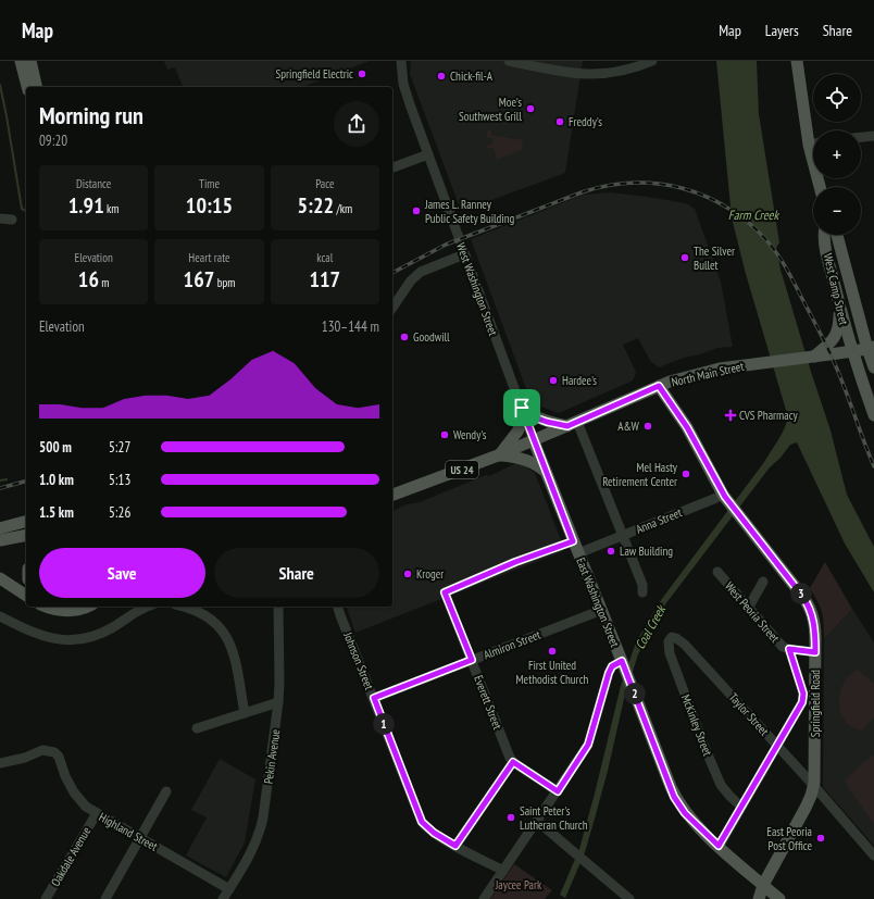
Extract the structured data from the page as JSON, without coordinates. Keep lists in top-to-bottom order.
{
  "streets": {
    "main road": [
      "West Camp Street",
      "North Main Street",
      "US 24",
      "East Washington Street",
      "Springfield Road"
    ],
    "street": [
      "West Washington Street",
      "Anna Street",
      "West Peoria Street",
      "Almiron Street",
      "Johnson Street",
      "Everett Street",
      "Taylor Street",
      "McKinley Street",
      "Pekin Avenue",
      "Highland Street",
      "Oakdale Avenue"
    ]
  },
  "crossings": [
    ["West Washington Street", "North Main Street"],
    ["West Washington Street", "US 24"],
    ["West Washington Street", "East Washington Street"],
    ["West Camp Street", "North Main Street"],
    ["North Main Street", "US 24"],
    ["North Main Street", "East Washington Street"],
    ["North Main Street", "Springfield Road"],
    ["US 24", "East Washington Street"],
    ["Anna Street", "East Washington Street"],
    ["East Washington Street", "Almiron Street"],
    ["East Washington Street", "Everett Street"],
    ["East Washington Street", "Springfield Road"],
    ["West Peoria Street", "Springfield Road"],
    ["Almiron Street", "Johnson Street"],
    ["Almiron Street", "Everett Street"],
    ["Springfield Road", "Taylor Street"],
    ["Taylor Street", "McKinley Street"],
    ["Pekin Avenue", "Highland Street"],
    ["Highland Street", "Oakdale Avenue"]
  ],
  "water": ["Farm Creek", "Coal Creek"],
  "parks": ["Jaycee Park"],
  "places": {
    "other": [
      "Springfield Electric",
      "Chick-fil-A",
      "Moe's Southwest Grill",
      "Freddy's",
      "James L. Ranney Public Safety Building",
      "The Silver Bullet",
      "Goodwill",
      "Hardee's",
      "A&W",
      "Wendy's",
      "Mel Hasty Retirement Center",
      "Law Building",
      "Kroger",
      "First United Methodist Church",
      "Saint Peter's Lutheran Church",
      "East Peoria Post Office"
    ],
    "health": ["CVS Pharmacy"]
  },
  "page": {
    "header": "Map",
    "nav": ["Map", "Layers", "Share"],
    "map_buttons": ["+", "−"],
    "heading": ["Morning run", "09:20"],
    "stats": [
      ["Distance", "1.91 km"],
      ["Time", "10:15"],
      ["Pace", "5:22 /km"],
      ["Elevation", "16 m"],
      ["Heart rate", "167 bpm"],
      ["kcal", "117"]
    ],
    "chart": ["Elevation", "130–144 m"],
    "list": [
      {
        "name": "500 m",
        "note": "5:27"
      },
      {
        "name": "1.0 km",
        "note": "5:13"
      },
      {
        "name": "1.5 km",
        "note": "5:26"
      }
    ],
    "buttons": ["Save", "Share"],
    "pins": ["3", "2", "1"]
  }
}
